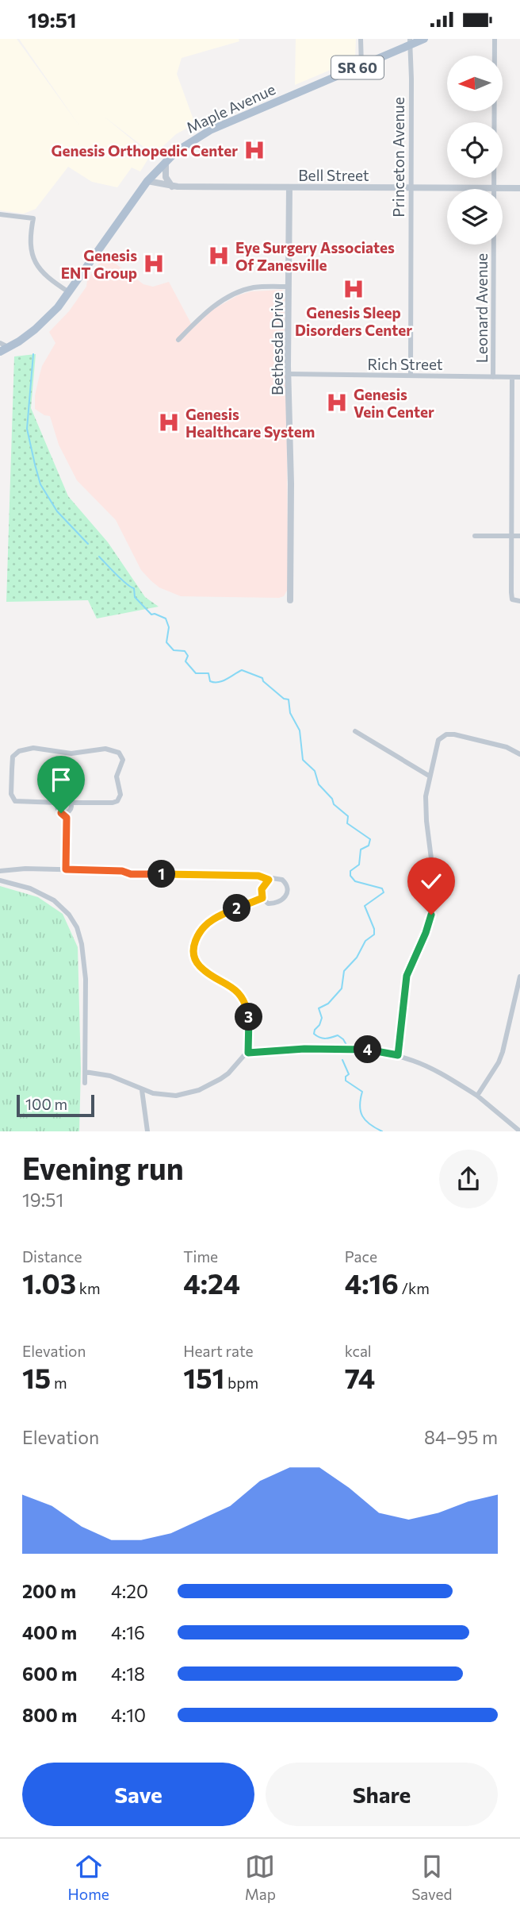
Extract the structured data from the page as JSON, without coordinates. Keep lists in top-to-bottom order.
{
  "streets": {
    "main road": ["SR 60", "Maple Avenue"],
    "street": [
      "Princeton Avenue",
      "Bell Street",
      "Leonard Avenue",
      "Bethesda Drive",
      "Rich Street"
    ]
  },
  "crossings": [
    ["Maple Avenue", "Princeton Avenue"],
    ["Maple Avenue", "Bell Street"],
    ["Princeton Avenue", "Bell Street"],
    ["Princeton Avenue", "Rich Street"],
    ["Bell Street", "Leonard Avenue"],
    ["Bell Street", "Bethesda Drive"],
    ["Leonard Avenue", "Rich Street"],
    ["Bethesda Drive", "Rich Street"]
  ],
  "places": {
    "hospital": [
      "Genesis Orthopedic Center",
      "Eye Surgery Associates Of Zanesville",
      "Genesis ENT Group",
      "Genesis Sleep Disorders Center",
      "Genesis Vein Center",
      "Genesis Healthcare System"
    ]
  },
  "scale_bar": "100 m",
  "north": "left",
  "page": {
    "status": "19:51",
    "pins": [
      "1",
      "2",
      "3",
      "4"
    ],
    "scale": "100 m",
    "heading": ["Evening run", "19:51"],
    "stats": [
      ["Distance", "1.03 km"],
      ["Time", "4:24"],
      ["Pace", "4:16 /km"],
      ["Elevation", "15 m"],
      ["Heart rate", "151 bpm"],
      ["kcal", "74"]
    ],
    "chart": ["Elevation", "84–95 m"],
    "list": [
      {
        "name": "200 m",
        "note": "4:20"
      },
      {
        "name": "400 m",
        "note": "4:16"
      },
      {
        "name": "600 m",
        "note": "4:18"
      },
      {
        "name": "800 m",
        "note": "4:10"
      }
    ],
    "buttons": ["Save", "Share"],
    "tabs": ["Home", "Map", "Saved"]
  }
}
